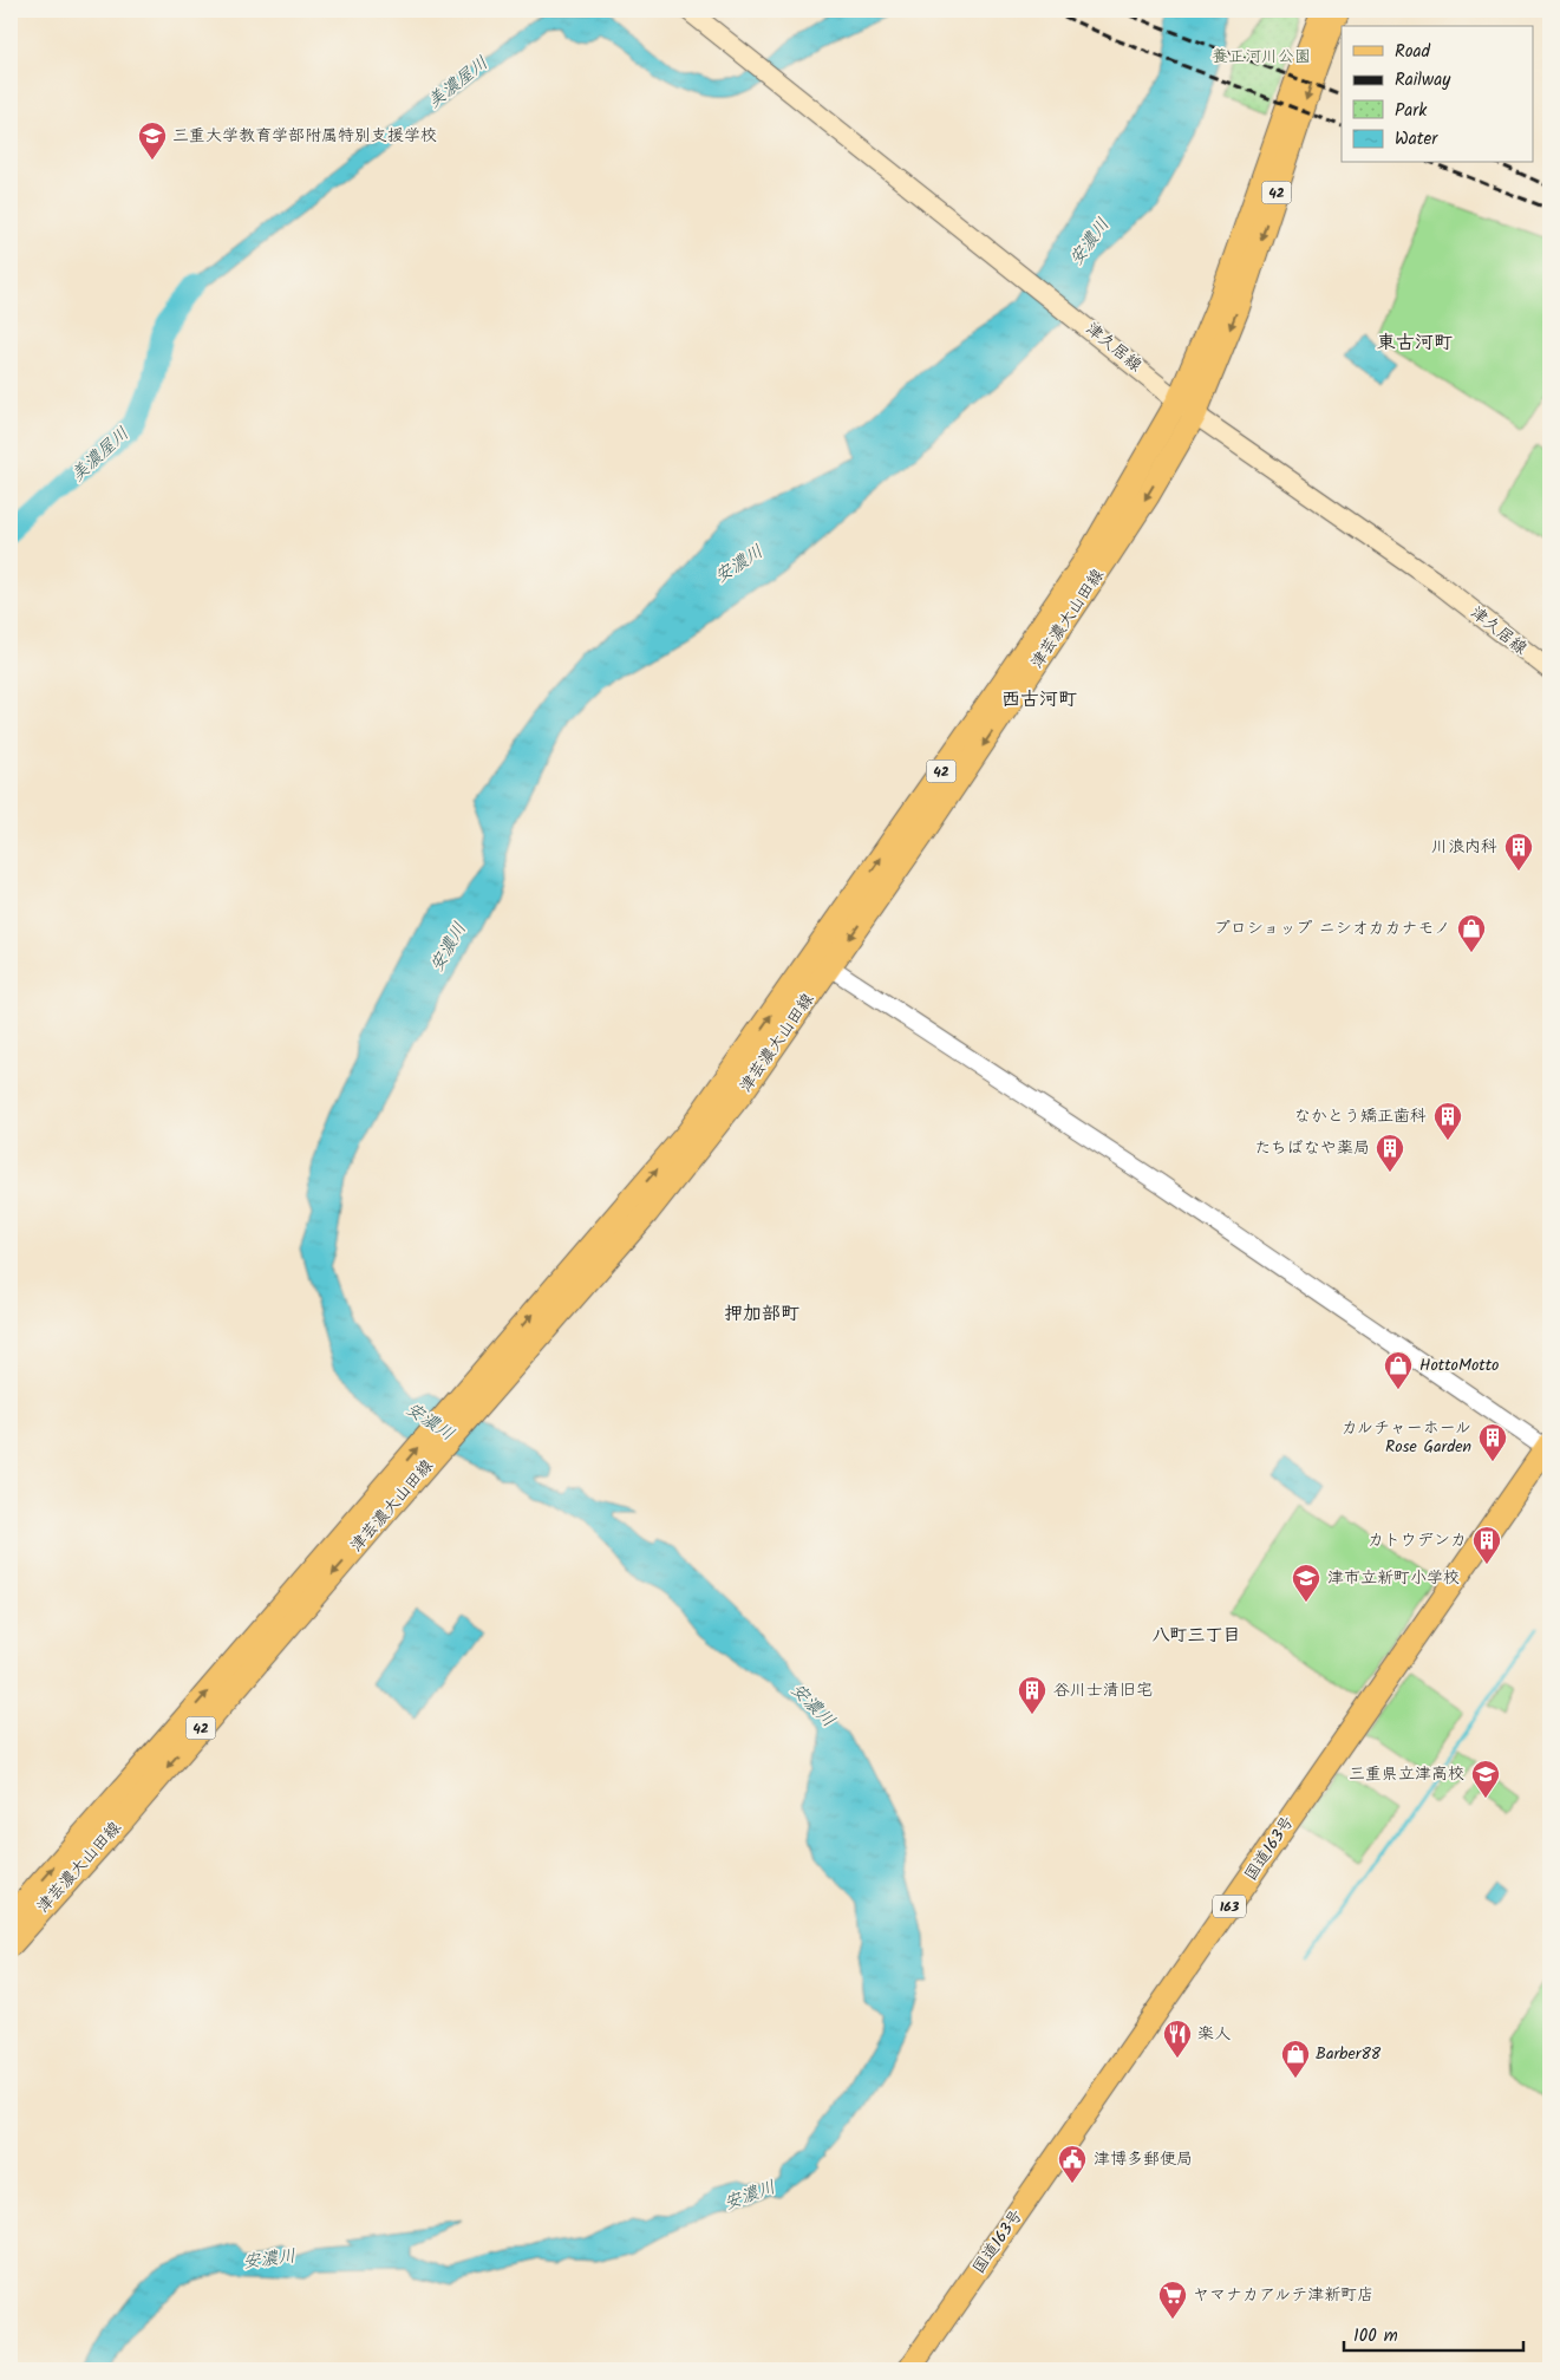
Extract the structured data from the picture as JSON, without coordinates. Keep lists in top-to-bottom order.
{
  "streets": {
    "main road": [
      "42",
      "津久居線",
      "津芸濃大山田線",
      "国道163号",
      "163"
    ]
  },
  "crossings": [
    ["津久居線", "津芸濃大山田線"]
  ],
  "districts": [
    "東古河町",
    "西古河町",
    "押加部町",
    "八町三丁目"
  ],
  "water": ["美濃屋川", "安濃川"],
  "parks": ["養正河川公園"],
  "places": {
    "school or university": ["三重大学教育学部附属特別支援学校", "津市立新町小学校", "三重県立津高校"],
    "building": [
      "川浪内科",
      "なかとう矯正歯科",
      "たちばなや薬局",
      "カルチャーホール Rose Garden",
      "カトウデンカ",
      "谷川士清旧宅"
    ],
    "shop": ["プロショップ ニシオカカナモノ", "HottoMotto", "Barber88"],
    "restaurant": ["楽人"],
    "public building": ["津博多郵便局"],
    "supermarket": ["ヤマナカアルテ津新町店"]
  },
  "legend": [
    "Road",
    "Railway",
    "Park",
    "Water"
  ],
  "scale_bar": "100 m"
}
